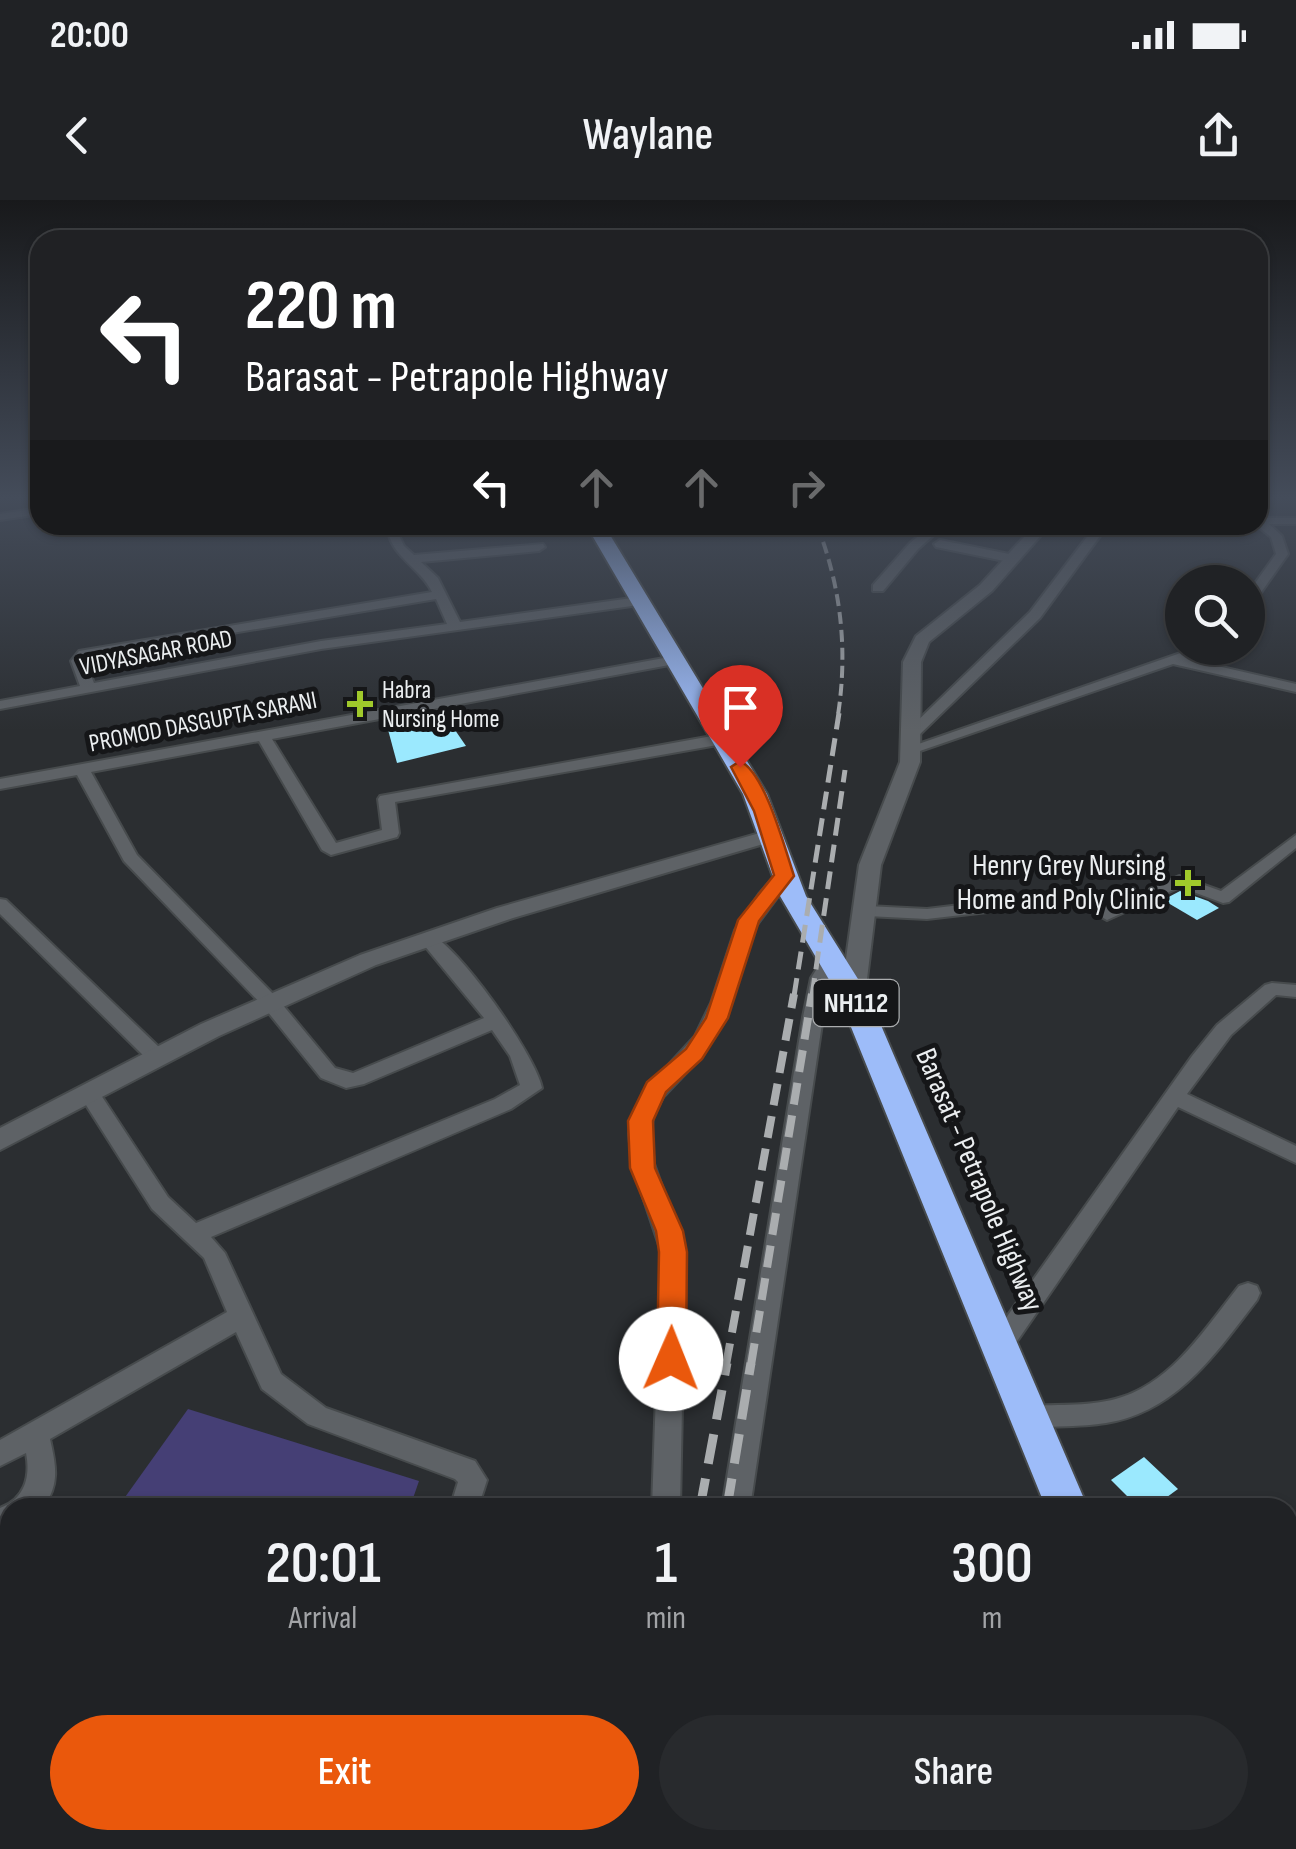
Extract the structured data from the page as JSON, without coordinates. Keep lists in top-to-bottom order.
{
  "streets": {
    "highway": ["NH112", "Barasat - Petrapole Highway"],
    "street": ["VIDYASAGAR ROAD", "PROMOD DASGUPTA SARANI"]
  },
  "crossings": [
    ["VIDYASAGAR ROAD", "Barasat - Petrapole Highway"],
    ["PROMOD DASGUPTA SARANI", "Barasat - Petrapole Highway"]
  ],
  "places": {
    "health": ["Habra Nursing Home", "Henry Grey Nursing Home and Poly Clinic"]
  },
  "page": {
    "status": "20:00",
    "header": "Waylane",
    "turn": ["220 m", "Barasat - Petrapole Highway"],
    "eta": [
      "20:01",
      "Arrival",
      "1",
      "min",
      "300",
      "m"
    ],
    "buttons": ["Exit", "Share"]
  }
}
